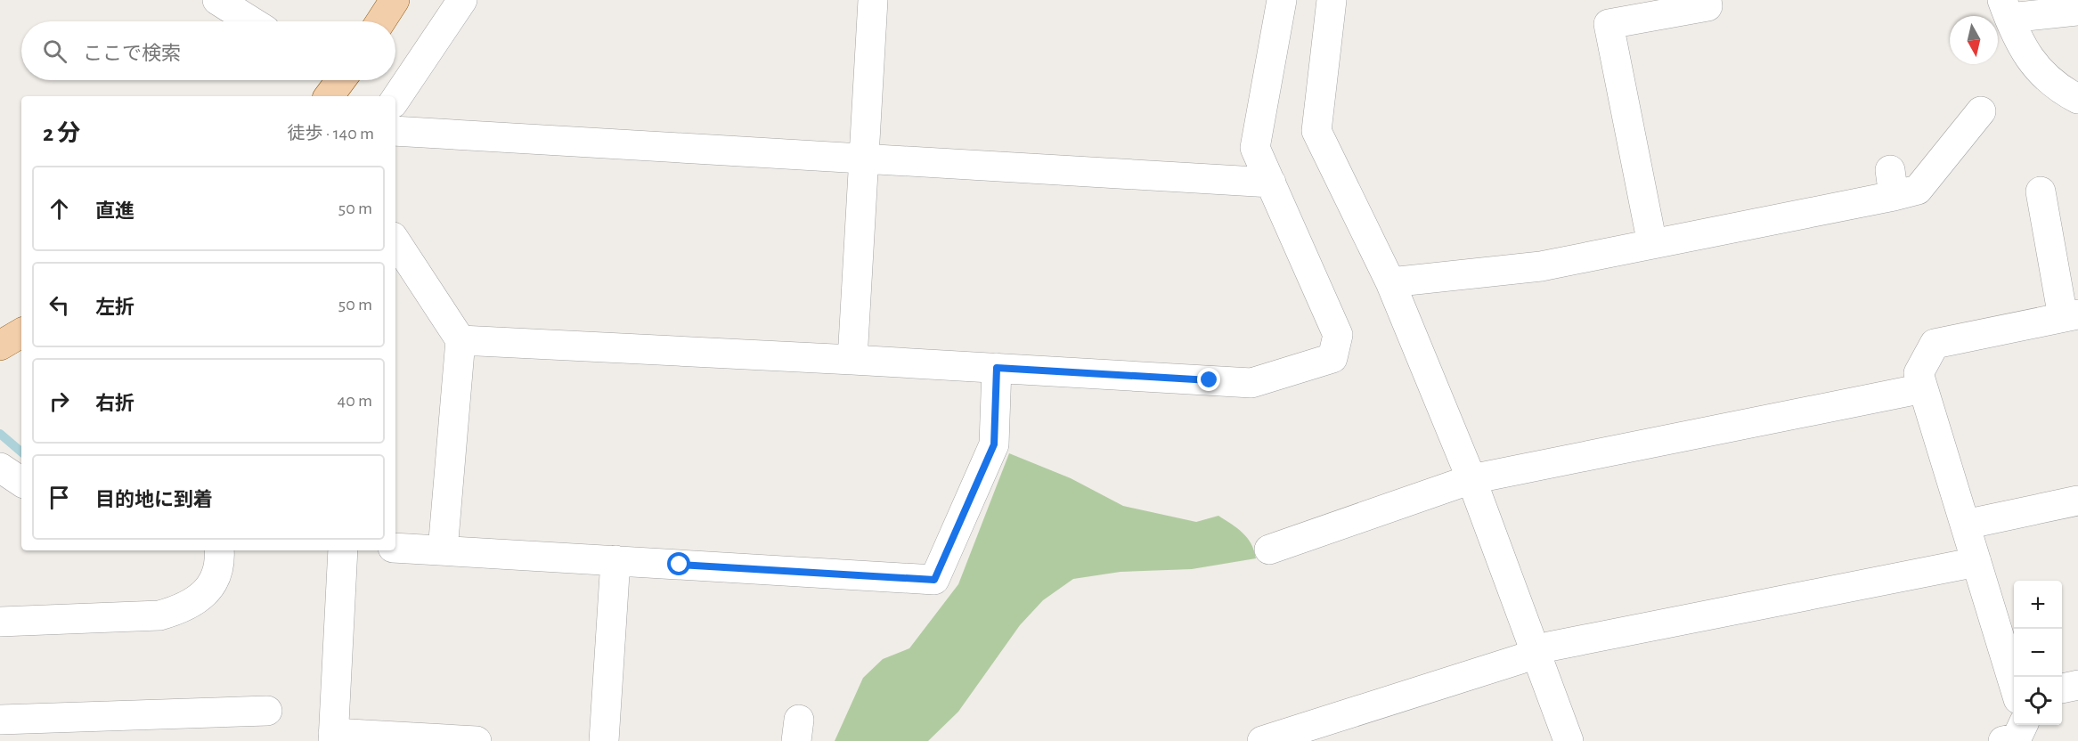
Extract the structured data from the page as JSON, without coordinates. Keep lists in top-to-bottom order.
{
  "north": "bottom",
  "page": {
    "search": "ここで検索",
    "heading": ["2 分", "徒歩 · 140 m"],
    "list": [
      ["直進", "50 m"],
      ["左折", "50 m"],
      ["右折", "40 m"],
      "目的地に到着"
    ],
    "map_buttons": ["+", "−"]
  }
}
